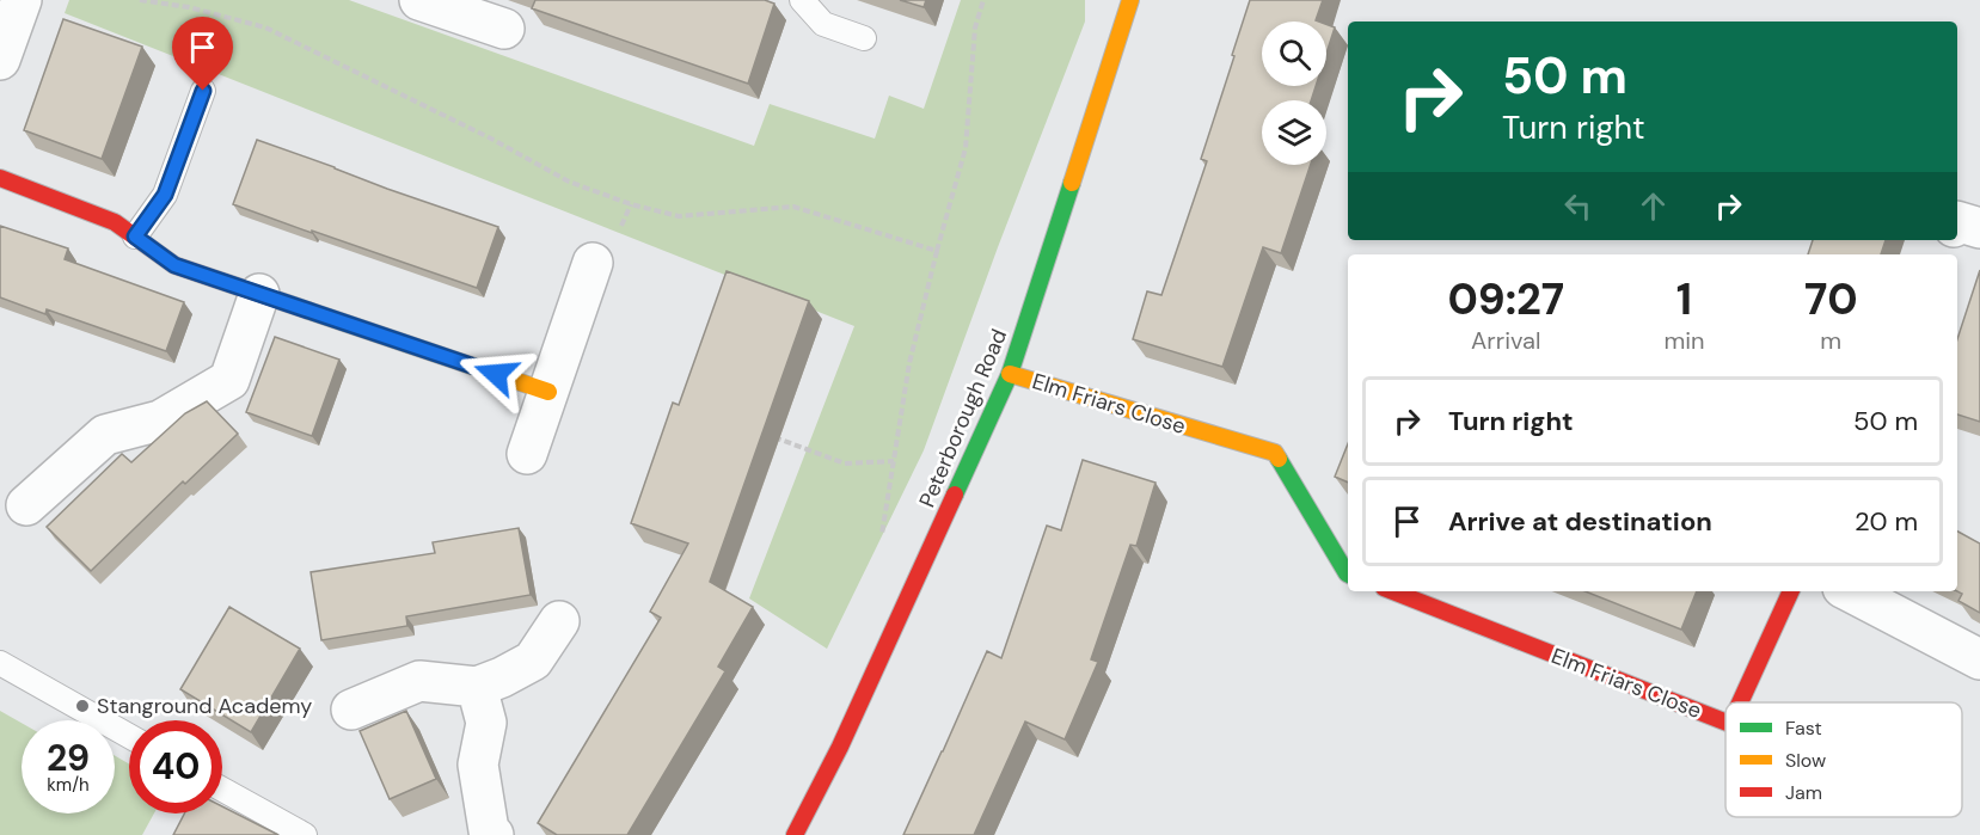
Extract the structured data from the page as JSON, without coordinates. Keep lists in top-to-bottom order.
{
  "streets": {
    "street": ["Elm Friars Close", "Peterborough Road"]
  },
  "crossings": [
    ["Elm Friars Close", "Peterborough Road"]
  ],
  "places": ["Stanground Academy"],
  "legend": ["Fast", "Slow", "Jam"],
  "page": {
    "turn": ["50 m", "Turn right"],
    "eta": [
      "09:27",
      "Arrival",
      "1",
      "min",
      "70",
      "m"
    ],
    "list": [
      {
        "name": "Turn right",
        "value": "50 m"
      },
      {
        "name": "Arrive at destination",
        "value": "20 m"
      }
    ],
    "speed": "29 km/h",
    "limit": "40"
  }
}
